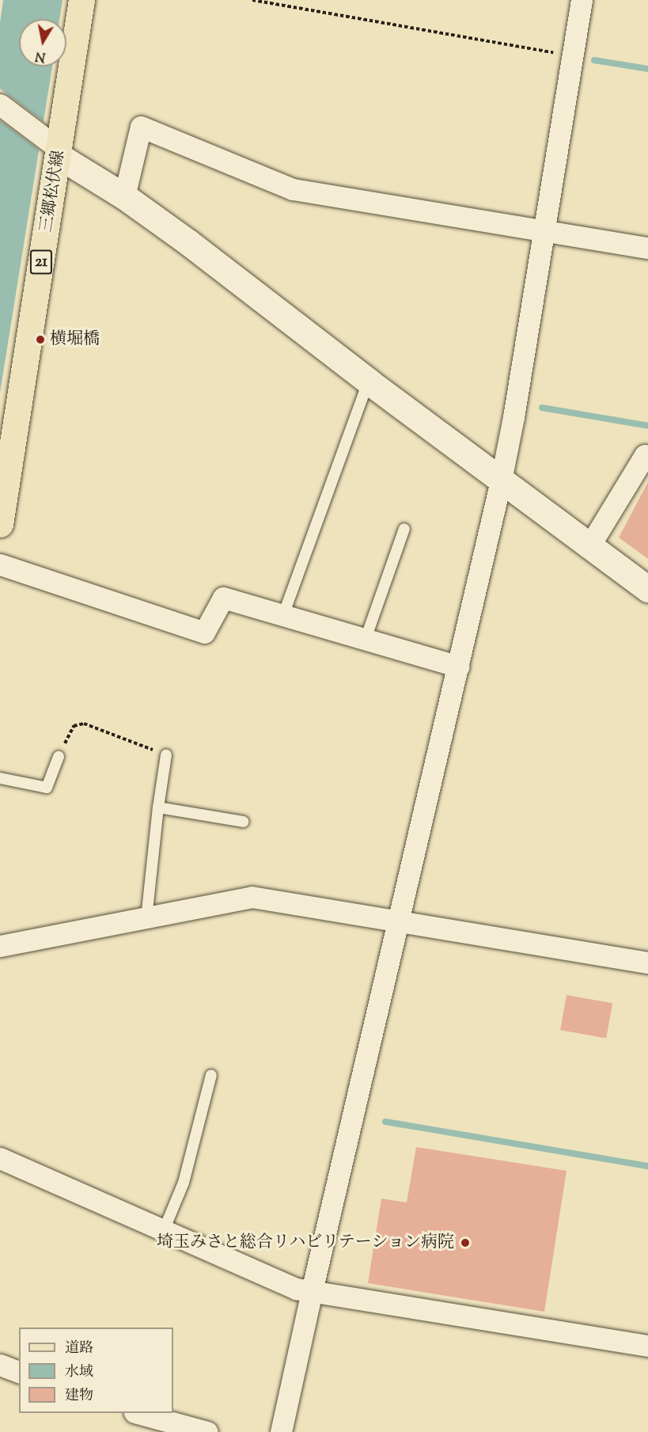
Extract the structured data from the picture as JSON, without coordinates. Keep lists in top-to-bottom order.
{
  "streets": {
    "main road": ["三郷松伏線", "21"]
  },
  "places": ["横堀橋", "埼玉みさと総合リハビリテーション病院"],
  "legend": ["道路", "水域", "建物"],
  "north": "bottom"
}
